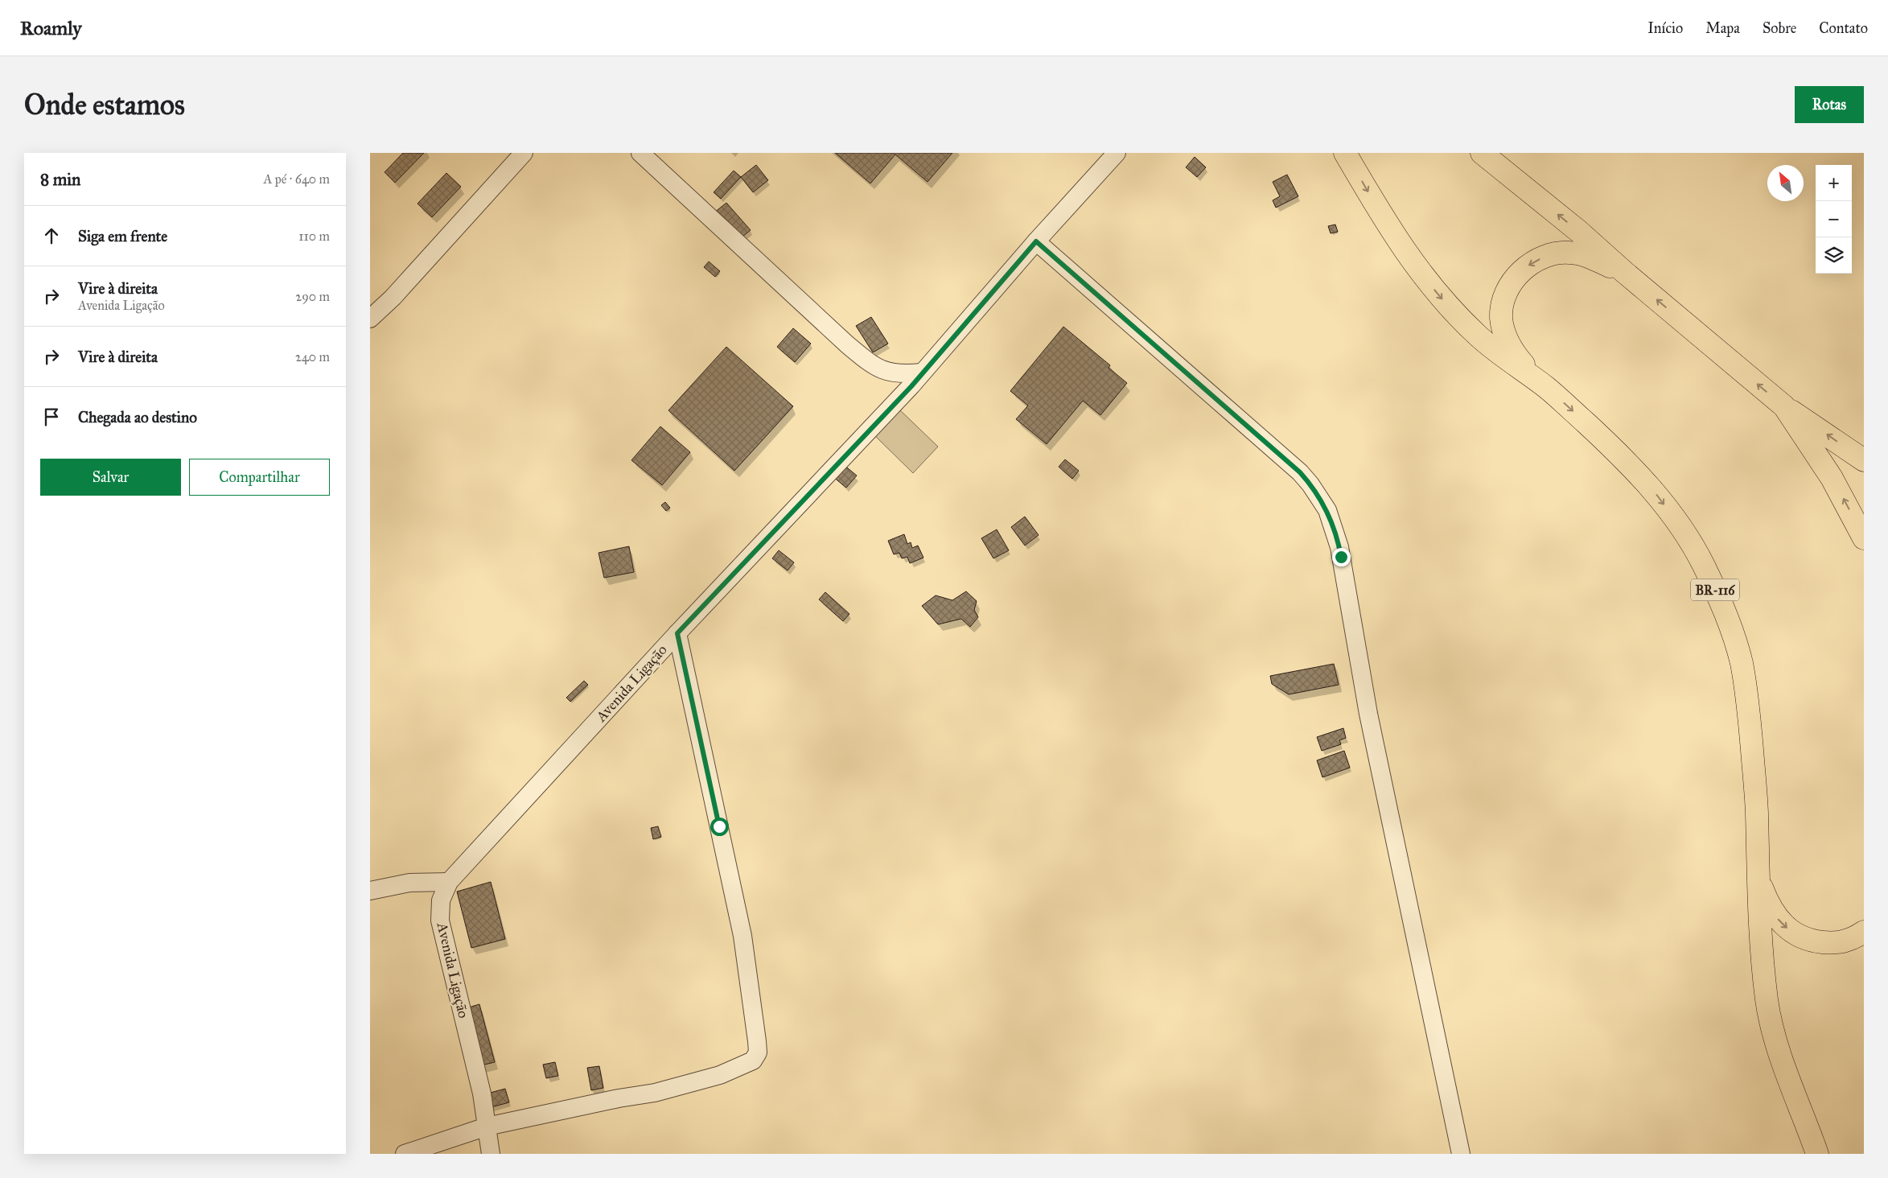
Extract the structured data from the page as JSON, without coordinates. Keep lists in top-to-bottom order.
{
  "streets": {
    "highway": ["BR-116"],
    "street": ["Avenida Ligação"]
  },
  "north": "top left",
  "page": {
    "header": "Roamly",
    "nav": [
      "Início",
      "Mapa",
      "Sobre",
      "Contato"
    ],
    "buttons": [
      "Rotas",
      ["Salvar", "Compartilhar"]
    ],
    "title": "Onde estamos",
    "heading": ["8 min", "A pé · 640 m"],
    "map_buttons": ["+", "−"],
    "list": [
      ["Siga em frente", "110 m"],
      ["Vire à direita", "Avenida Ligação", "290 m"],
      ["Vire à direita", "240 m"],
      "Chegada ao destino"
    ]
  }
}
